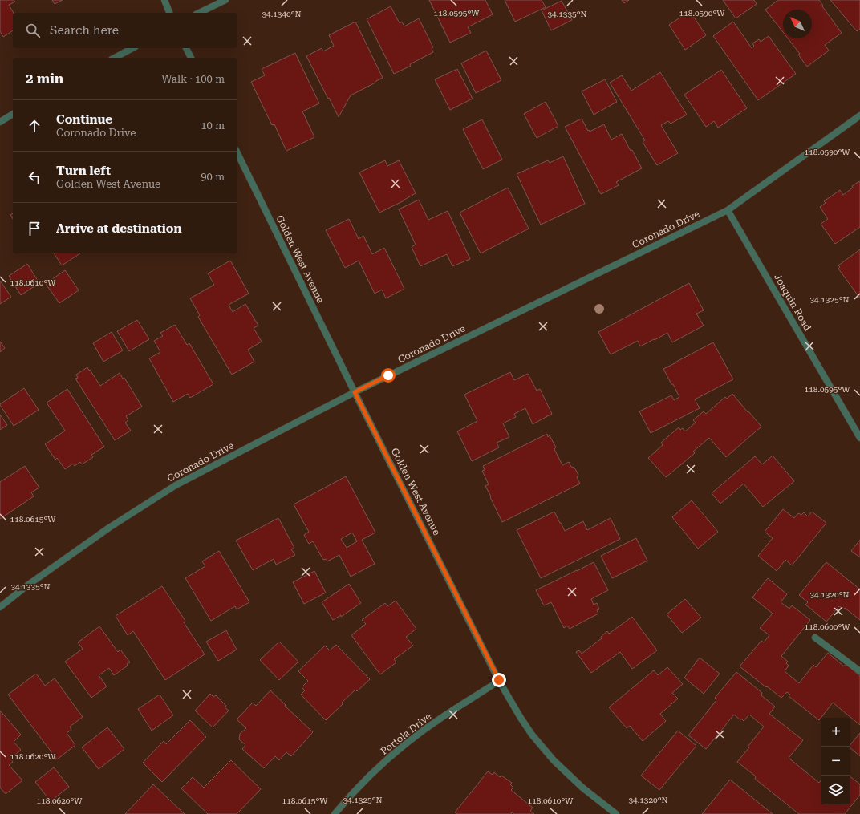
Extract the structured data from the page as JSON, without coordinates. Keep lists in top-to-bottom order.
{
  "streets": {
    "street": [
      "Coronado Drive",
      "Golden West Avenue",
      "Joaquin Road",
      "Portola Drive"
    ]
  },
  "crossings": [
    ["Coronado Drive", "Golden West Avenue"],
    ["Coronado Drive", "Joaquin Road"],
    ["Golden West Avenue", "Portola Drive"]
  ],
  "north": "top left",
  "page": {
    "search": "Search here",
    "heading": ["2 min", "Walk · 100 m"],
    "list": [
      ["Continue", "Coronado Drive", "10 m"],
      ["Turn left", "Golden West Avenue", "90 m"],
      "Arrive at destination"
    ],
    "map_buttons": ["+", "−"]
  },
  "coordinates": [
    "118.0595°W",
    "118.0590°W",
    "34.1340°N",
    "34.1335°N",
    "118.0610°W",
    "34.1325°N",
    "118.0615°W",
    "34.1320°N",
    "118.0600°W",
    "118.0620°W"
  ]
}
